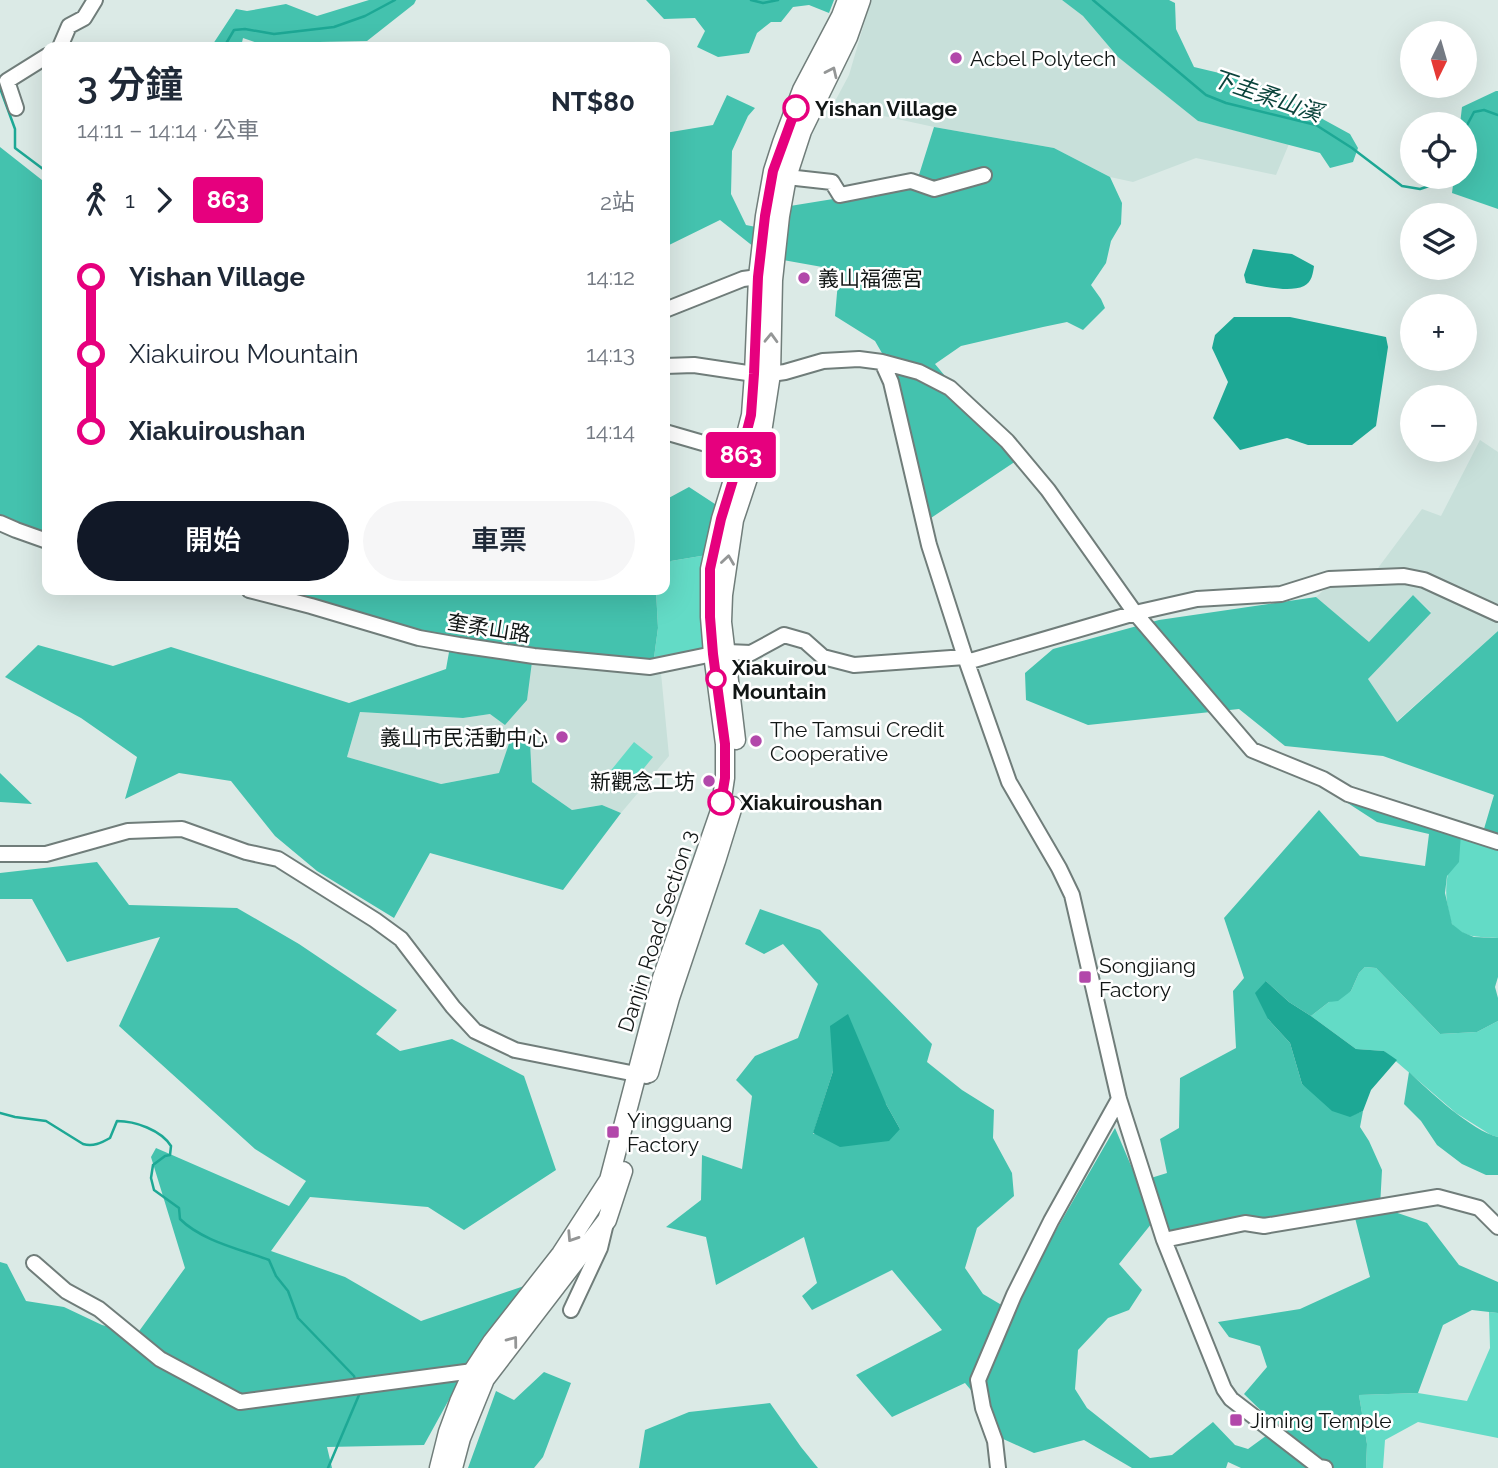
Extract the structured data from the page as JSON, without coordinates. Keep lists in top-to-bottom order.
{
  "streets": {
    "main road": ["Danjin Road Section 3"],
    "street": ["奎柔山路"]
  },
  "crossings": [
    ["奎柔山路", "Danjin Road Section 3"]
  ],
  "water": ["下圭柔山溪"],
  "places": {
    "other": [
      "Acbel Polytech",
      "Yishan Village",
      "義山福德宮",
      "Xiakuirou Mountain",
      "義山市民活動中心",
      "The Tamsui Credit Cooperative",
      "新觀念工坊",
      "Xiakuiroushan"
    ],
    "transit": ["Songjiang Factory", "Yingguang Factory", "Jiming Temple"]
  },
  "lines": ["bus line 863"],
  "north": "bottom",
  "page": {
    "on_map": "863",
    "map_buttons": ["+", "−"],
    "heading": ["3 分鐘", "14:11 – 14:14 · 公車", "NT$80"],
    "legs": ["1", "863", "2站"],
    "list": [
      {
        "name": "Yishan Village",
        "value": "14:12"
      },
      {
        "name": "Xiakuirou Mountain",
        "value": "14:13"
      },
      {
        "name": "Xiakuiroushan",
        "value": "14:14"
      }
    ],
    "buttons": ["開始", "車票"]
  }
}
